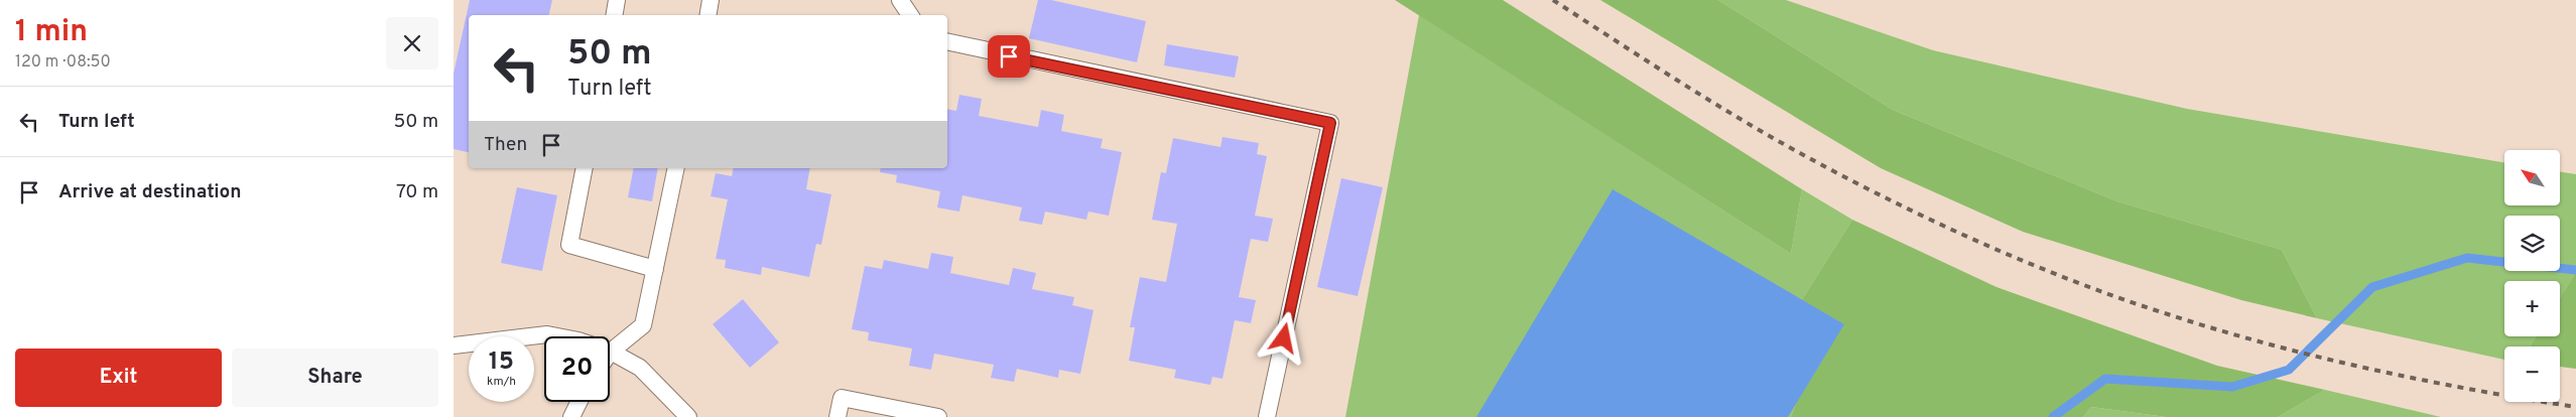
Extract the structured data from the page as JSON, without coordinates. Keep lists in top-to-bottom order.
{
  "north": "top left",
  "page": {
    "heading": ["1 min", "120 m · 08:50"],
    "turn": ["50 m", "Turn left"],
    "list": [
      {
        "name": "Turn left",
        "value": "50 m"
      },
      {
        "name": "Arrive at destination",
        "value": "70 m"
      }
    ],
    "then": "Then",
    "map_buttons": ["+", "−"],
    "speed": "15 km/h",
    "limit": "20",
    "buttons": ["Exit", "Share"]
  }
}
